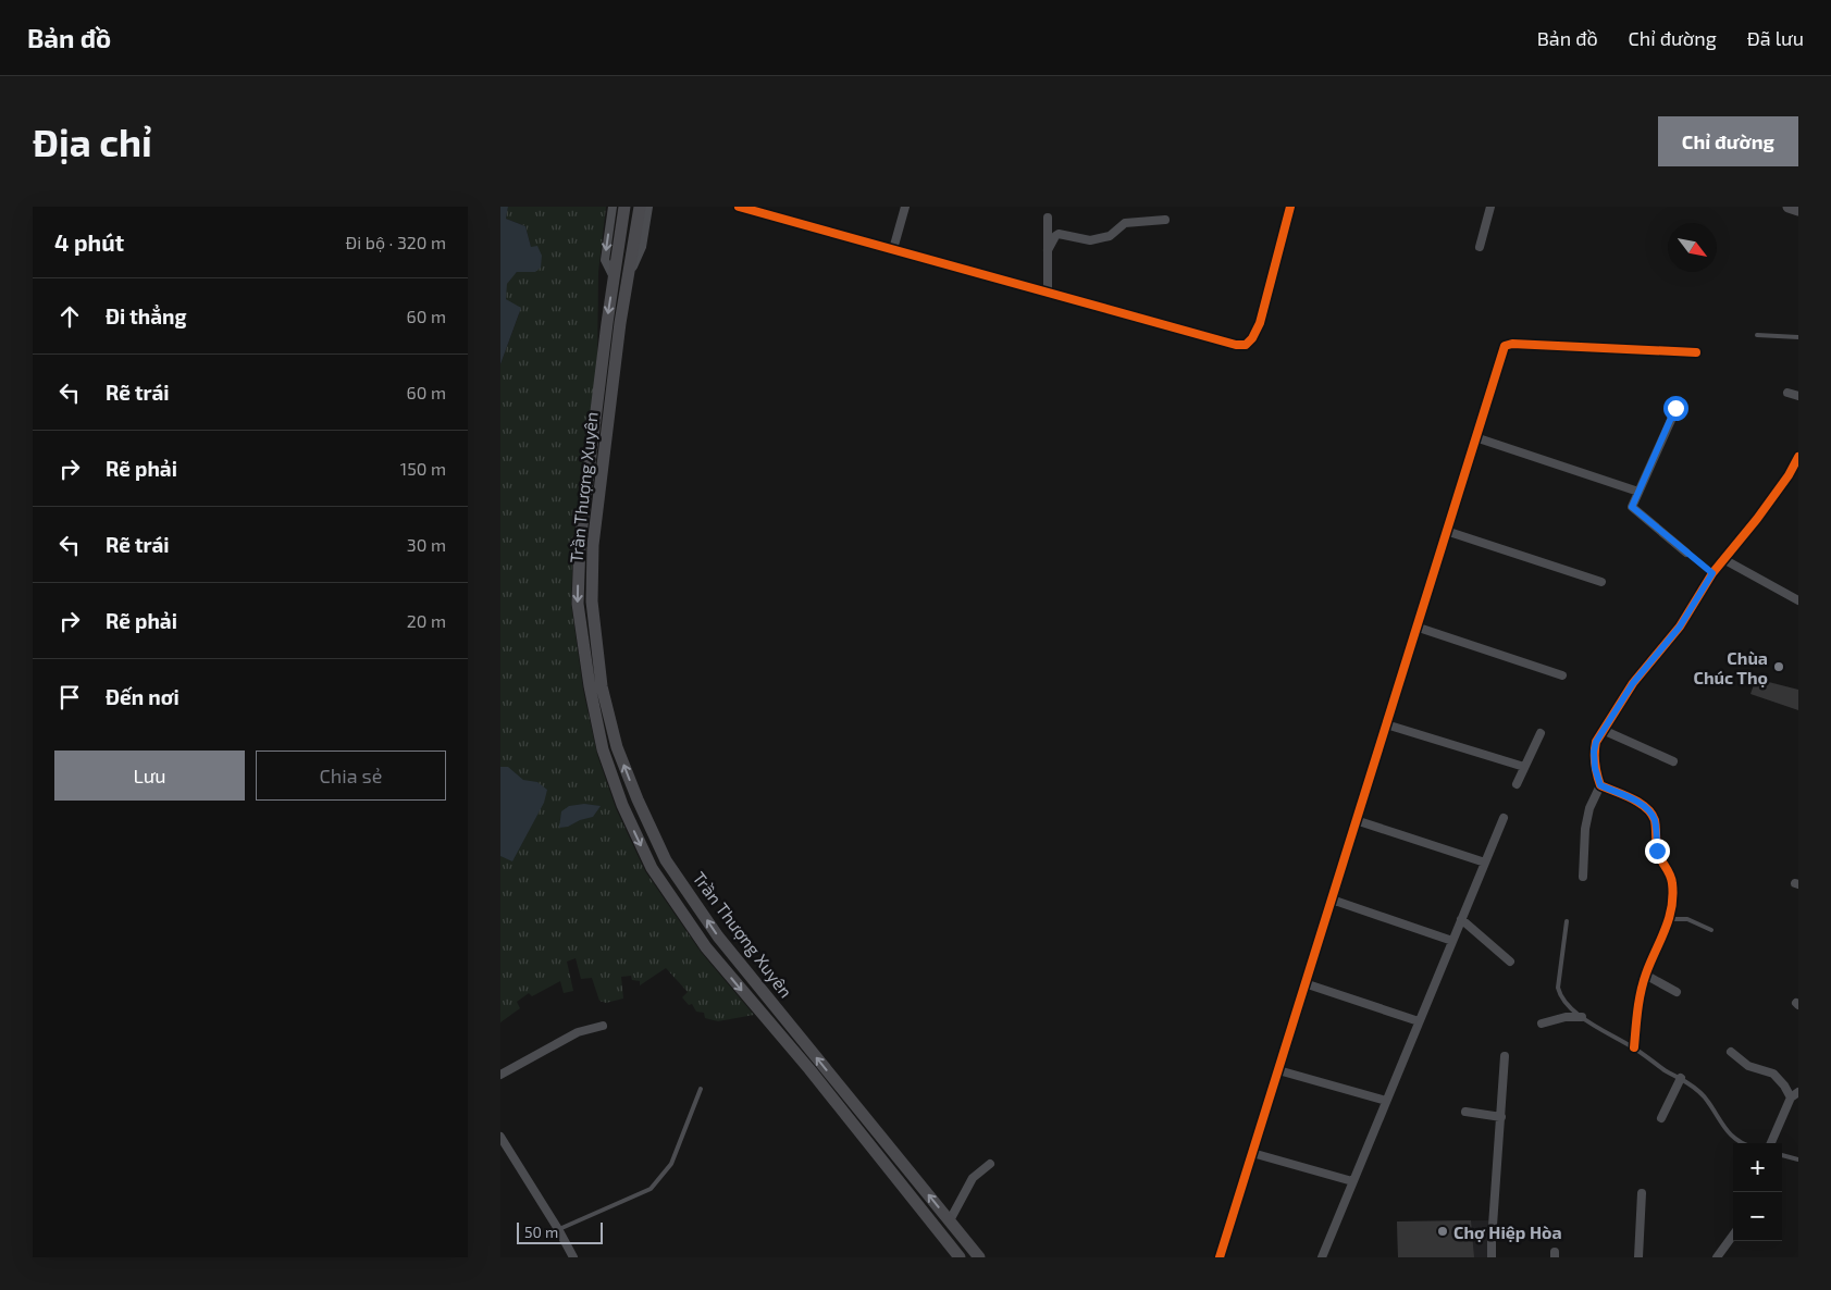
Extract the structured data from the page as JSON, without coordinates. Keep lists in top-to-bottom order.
{
  "streets": {
    "main road": ["Trần Thượng Xuyên"]
  },
  "places": ["Chùa Chúc Thọ", "Chợ Hiệp Hòa"],
  "scale_bar": "50 m",
  "north": "bottom right",
  "page": {
    "header": "Bản đồ",
    "nav": ["Bản đồ", "Chỉ đường", "Đã lưu"],
    "buttons": [
      "Chỉ đường",
      ["Lưu", "Chia sẻ"]
    ],
    "title": "Địa chỉ",
    "heading": ["4 phút", "Đi bộ · 320 m"],
    "list": [
      ["Đi thẳng", "60 m"],
      ["Rẽ trái", "60 m"],
      ["Rẽ phải", "150 m"],
      ["Rẽ trái", "30 m"],
      ["Rẽ phải", "20 m"],
      "Đến nơi"
    ],
    "map_buttons": ["+", "−"],
    "scale": "50 m"
  }
}
